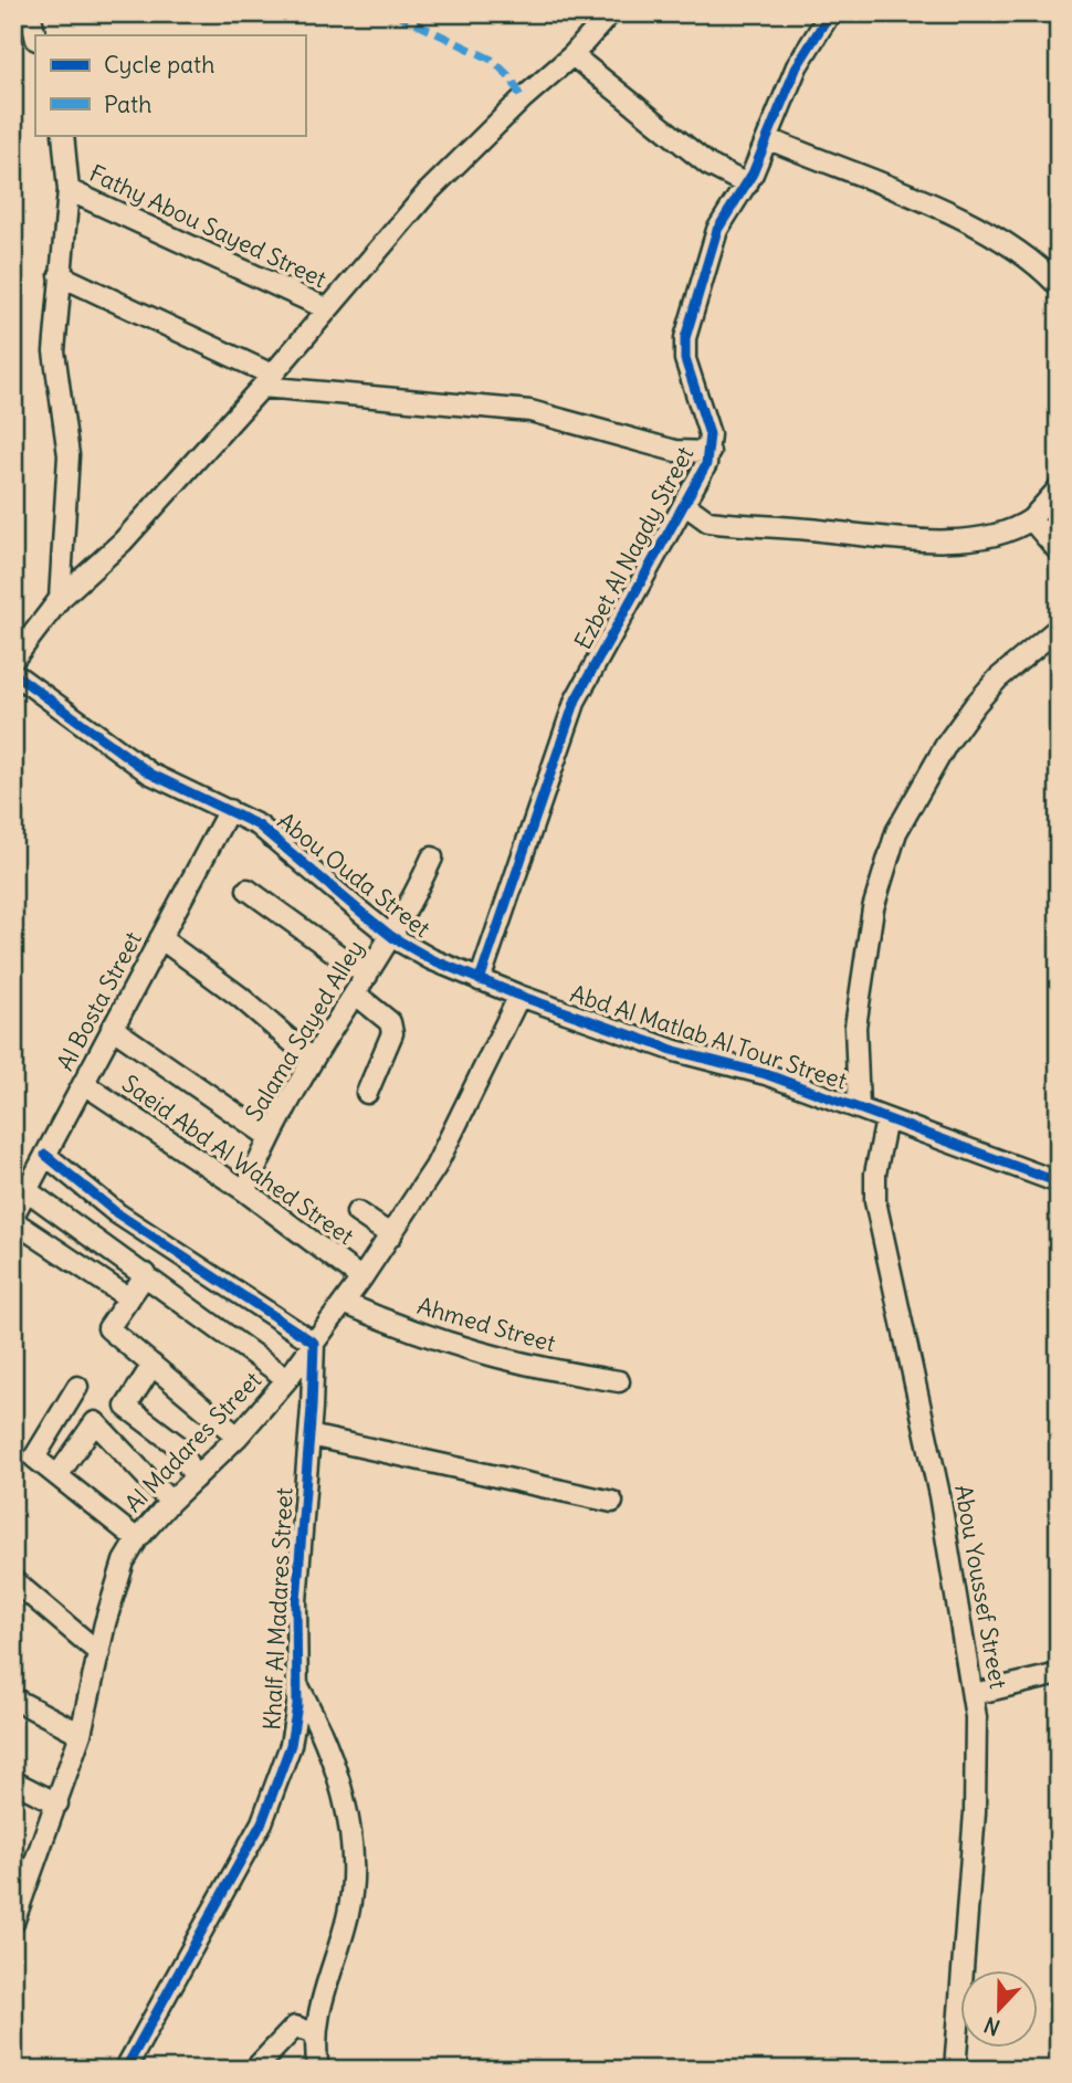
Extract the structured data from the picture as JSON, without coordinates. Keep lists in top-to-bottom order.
{
  "streets": {
    "street": [
      "Fathy Abou Sayed Street",
      "Ezbet Al Nagdy Street",
      "Abou Ouda Street",
      "Al Bosta Street",
      "Salama Sayed Alley",
      "Abd Al Matlab Al Tour Street",
      "Saeid Abd Al Wahed Street",
      "Ahmed Street",
      "Al Madares Street",
      "Abou Youssef Street",
      "Khalf Al Madares Street"
    ]
  },
  "crossings": [
    ["Ezbet Al Nagdy Street", "Abou Ouda Street"],
    ["Abou Ouda Street", "Al Bosta Street"],
    ["Abou Ouda Street", "Salama Sayed Alley"],
    ["Abou Ouda Street", "Abd Al Matlab Al Tour Street"],
    ["Abou Ouda Street", "Al Madares Street"],
    ["Al Bosta Street", "Saeid Abd Al Wahed Street"],
    ["Salama Sayed Alley", "Saeid Abd Al Wahed Street"],
    ["Abd Al Matlab Al Tour Street", "Al Madares Street"],
    ["Abd Al Matlab Al Tour Street", "Abou Youssef Street"],
    ["Saeid Abd Al Wahed Street", "Al Madares Street"],
    ["Ahmed Street", "Al Madares Street"],
    ["Al Madares Street", "Khalf Al Madares Street"]
  ],
  "legend": ["Cycle path", "Path"],
  "north": "bottom"
}
